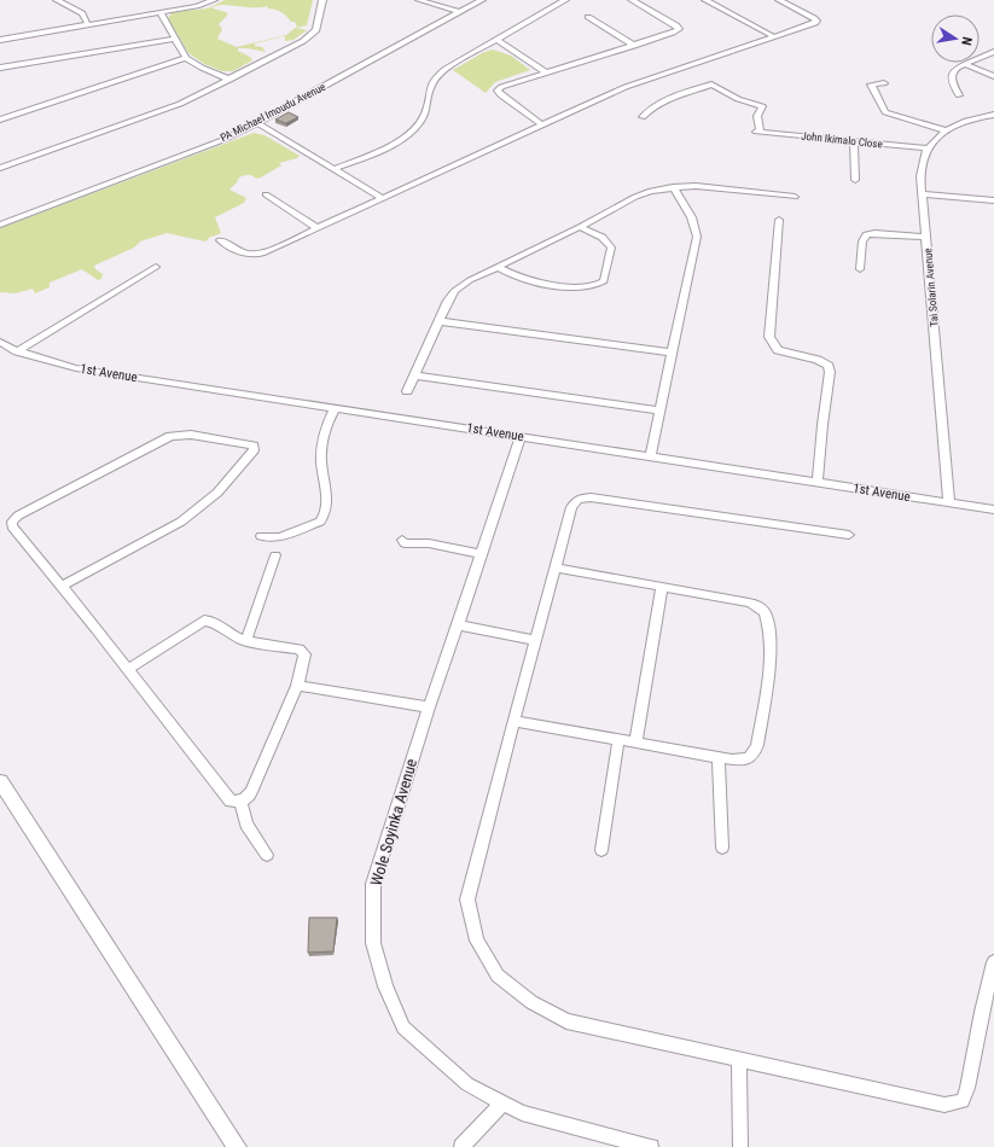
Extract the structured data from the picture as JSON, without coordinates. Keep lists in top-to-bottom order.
{
  "streets": {
    "street": [
      "PA Michael Imoudu Avenue",
      "John Ikimalo Close",
      "Tai Solarin Avenue",
      "1st Avenue",
      "Wole Soyinka Avenue"
    ]
  },
  "crossings": [
    ["John Ikimalo Close", "Tai Solarin Avenue"],
    ["Tai Solarin Avenue", "1st Avenue"],
    ["1st Avenue", "Wole Soyinka Avenue"]
  ],
  "north": "right"
}
